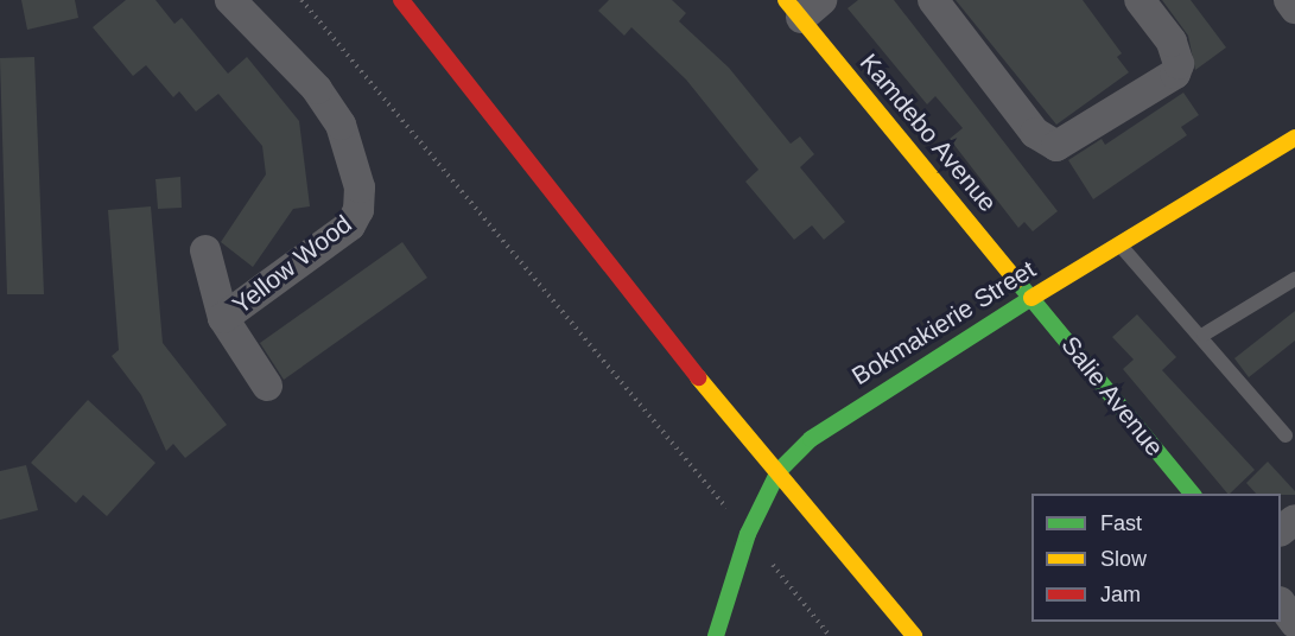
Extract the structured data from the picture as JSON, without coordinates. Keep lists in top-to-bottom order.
{
  "streets": {
    "main road": ["Kamdebo Avenue", "Bokmakierie Street", "Salie Avenue"],
    "street": ["Yellow Wood"]
  },
  "crossings": [
    ["Kamdebo Avenue", "Bokmakierie Street"],
    ["Kamdebo Avenue", "Salie Avenue"],
    ["Bokmakierie Street", "Salie Avenue"]
  ],
  "legend": ["Fast", "Slow", "Jam"]
}
